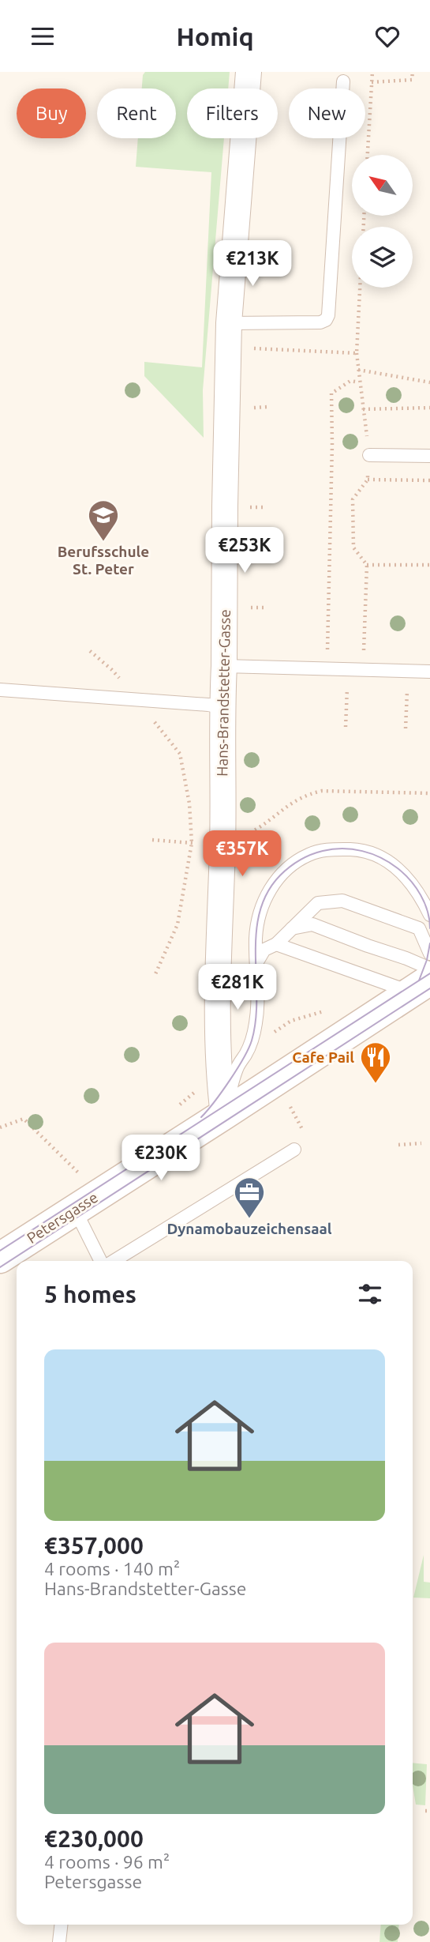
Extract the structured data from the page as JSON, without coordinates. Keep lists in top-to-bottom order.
{
  "streets": {
    "main road": ["Petersgasse"],
    "street": ["Hans-Brandstetter-Gasse"]
  },
  "crossings": [
    ["Hans-Brandstetter-Gasse", "Petersgasse"]
  ],
  "places": {
    "school or university": ["Berufsschule St. Peter"],
    "restaurant": ["Cafe Pail"],
    "office": ["Dynamobauzeichensaal"]
  },
  "north": "top left",
  "page": {
    "header": "Homiq",
    "chip": [
      "Buy",
      "Rent",
      "Filters",
      "New"
    ],
    "price": [
      "€213K",
      "€253K",
      "€357K",
      "€281K",
      "€230K"
    ],
    "heading": "5 homes",
    "list": [
      {
        "name": "€357,000",
        "note": "4 rooms · 140 m² · Hans-Brandstetter-Gasse"
      },
      {
        "name": "€230,000",
        "note": "4 rooms · 96 m² · Petersgasse"
      }
    ]
  }
}
